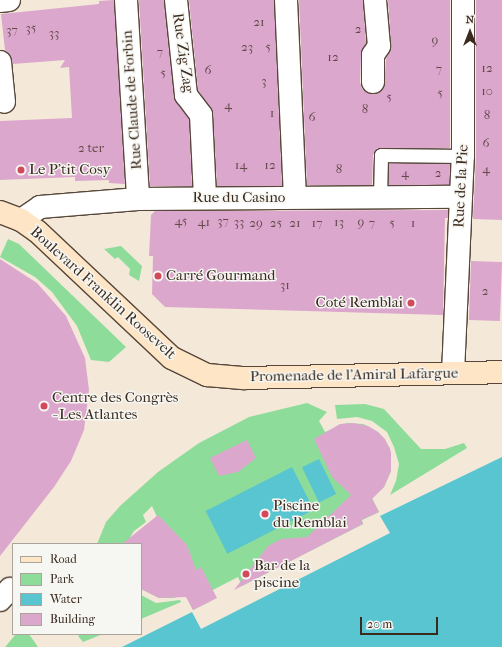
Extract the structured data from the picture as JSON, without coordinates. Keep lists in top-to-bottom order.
{
  "streets": {
    "street": [
      "Rue Zig Zag",
      "Rue Claude de Forbin",
      "Rue de la Pie",
      "Rue du Casino",
      "Boulevard Franklin Roosevelt",
      "Promenade de l'Amiral Lafargue"
    ]
  },
  "crossings": [
    ["Rue Zig Zag", "Rue du Casino"],
    ["Rue Claude de Forbin", "Rue du Casino"],
    ["Rue de la Pie", "Rue du Casino"],
    ["Rue de la Pie", "Promenade de l'Amiral Lafargue"],
    ["Rue du Casino", "Boulevard Franklin Roosevelt"],
    ["Boulevard Franklin Roosevelt", "Promenade de l'Amiral Lafargue"]
  ],
  "places": [
    "Le P'tit Cosy",
    "Carré Gourmand",
    "Coté Remblai",
    "Centre des Congrès - Les Atlantes",
    "Piscine du Remblai",
    "Bar de la piscine"
  ],
  "house_numbers": [
    "21",
    "35",
    "2",
    "37",
    "33",
    "9",
    "23",
    "5",
    "7",
    "12",
    "12",
    "7",
    "6",
    "5",
    "3",
    "10",
    "5",
    "5",
    "4",
    "8",
    "1",
    "8",
    "6",
    "6",
    "2 ter",
    "14",
    "12",
    "8",
    "4",
    "4",
    "2",
    "45",
    "37",
    "41",
    "33",
    "13",
    "9",
    "29",
    "25",
    "21",
    "17",
    "7",
    "5",
    "1",
    "31",
    "2"
  ],
  "legend": [
    "Road",
    "Park",
    "Water",
    "Building"
  ],
  "scale_bar": "20 m",
  "north": "top"
}
